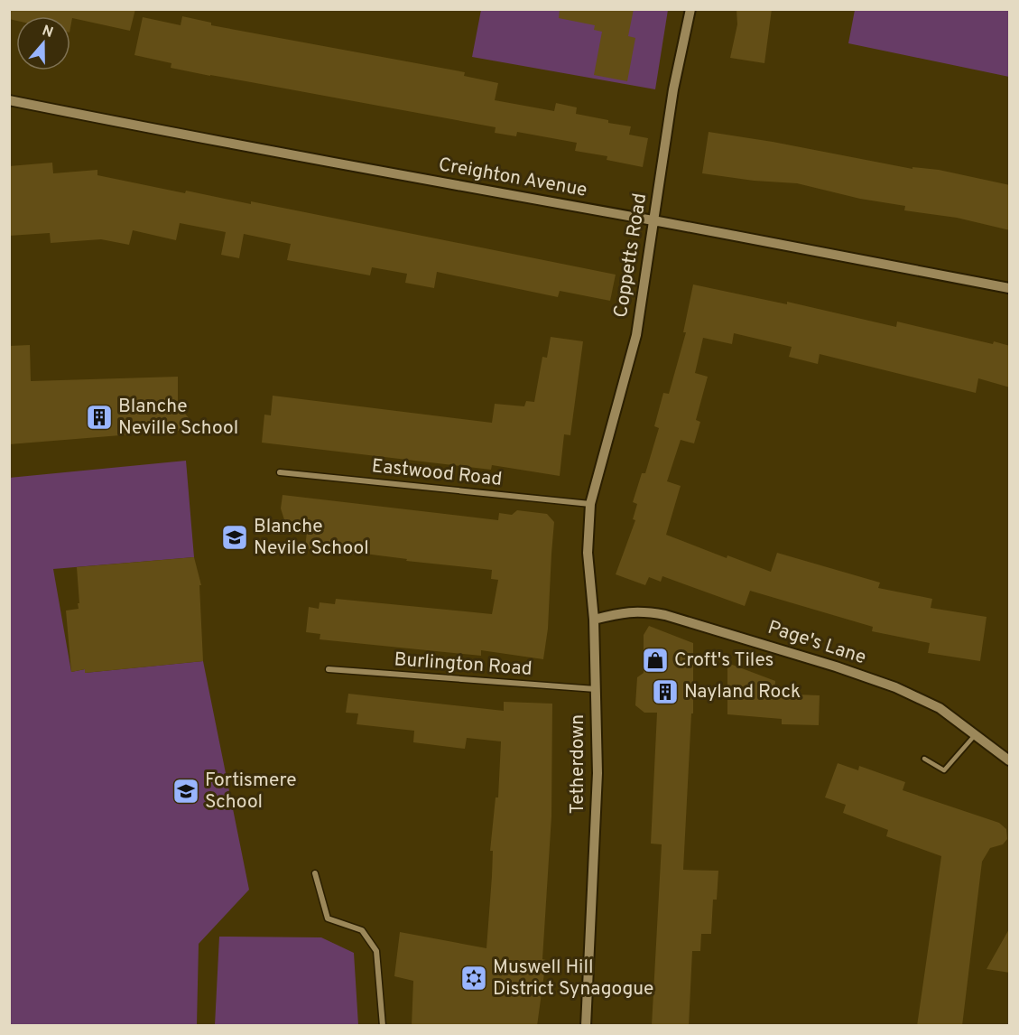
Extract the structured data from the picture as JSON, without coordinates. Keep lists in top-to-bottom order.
{
  "streets": {
    "street": [
      "Creighton Avenue",
      "Coppetts Road",
      "Eastwood Road",
      "Page's Lane",
      "Burlington Road",
      "Tetherdown"
    ]
  },
  "crossings": [
    ["Creighton Avenue", "Coppetts Road"],
    ["Coppetts Road", "Eastwood Road"],
    ["Coppetts Road", "Tetherdown"],
    ["Eastwood Road", "Tetherdown"],
    ["Page's Lane", "Tetherdown"],
    ["Burlington Road", "Tetherdown"]
  ],
  "places": {
    "building": ["Blanche Neville School", "Nayland Rock"],
    "school or university": ["Blanche Nevile School", "Fortismere School"],
    "shop": ["Croft's Tiles"],
    "synagogue": ["Muswell Hill District Synagogue"]
  },
  "north": "top"
}
